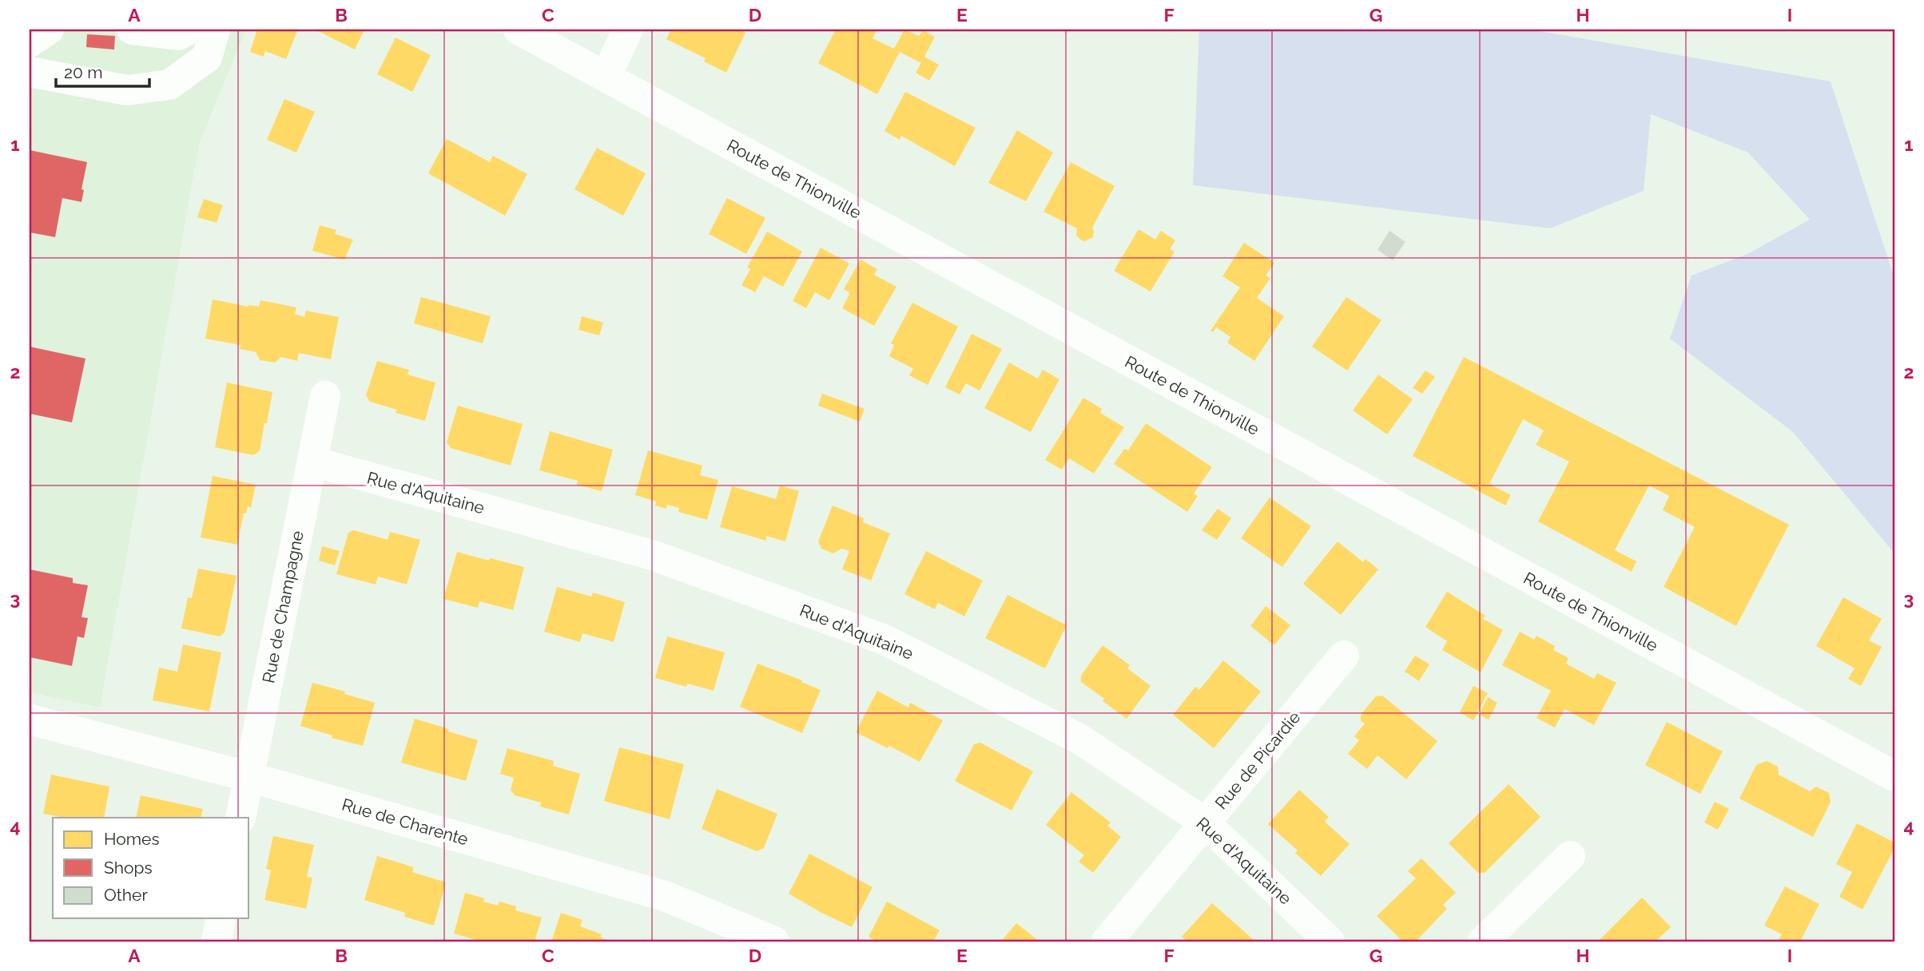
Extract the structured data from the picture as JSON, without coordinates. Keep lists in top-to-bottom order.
{
  "streets": {
    "street": [
      "Route de Thionville",
      "Rue d'Aquitaine",
      "Rue de Champagne",
      "Rue de Picardie",
      "Rue de Charente"
    ]
  },
  "crossings": [
    ["Rue d'Aquitaine", "Rue de Champagne"],
    ["Rue d'Aquitaine", "Rue de Picardie"],
    ["Rue de Champagne", "Rue de Charente"]
  ],
  "legend": ["Homes", "Shops", "Other"],
  "scale_bar": "20 m",
  "grid": {
    "columns": [
      "A",
      "B",
      "C",
      "D",
      "E",
      "F",
      "G",
      "H",
      "I"
    ],
    "rows": [
      "1",
      "2",
      "3",
      "4"
    ]
  }
}
